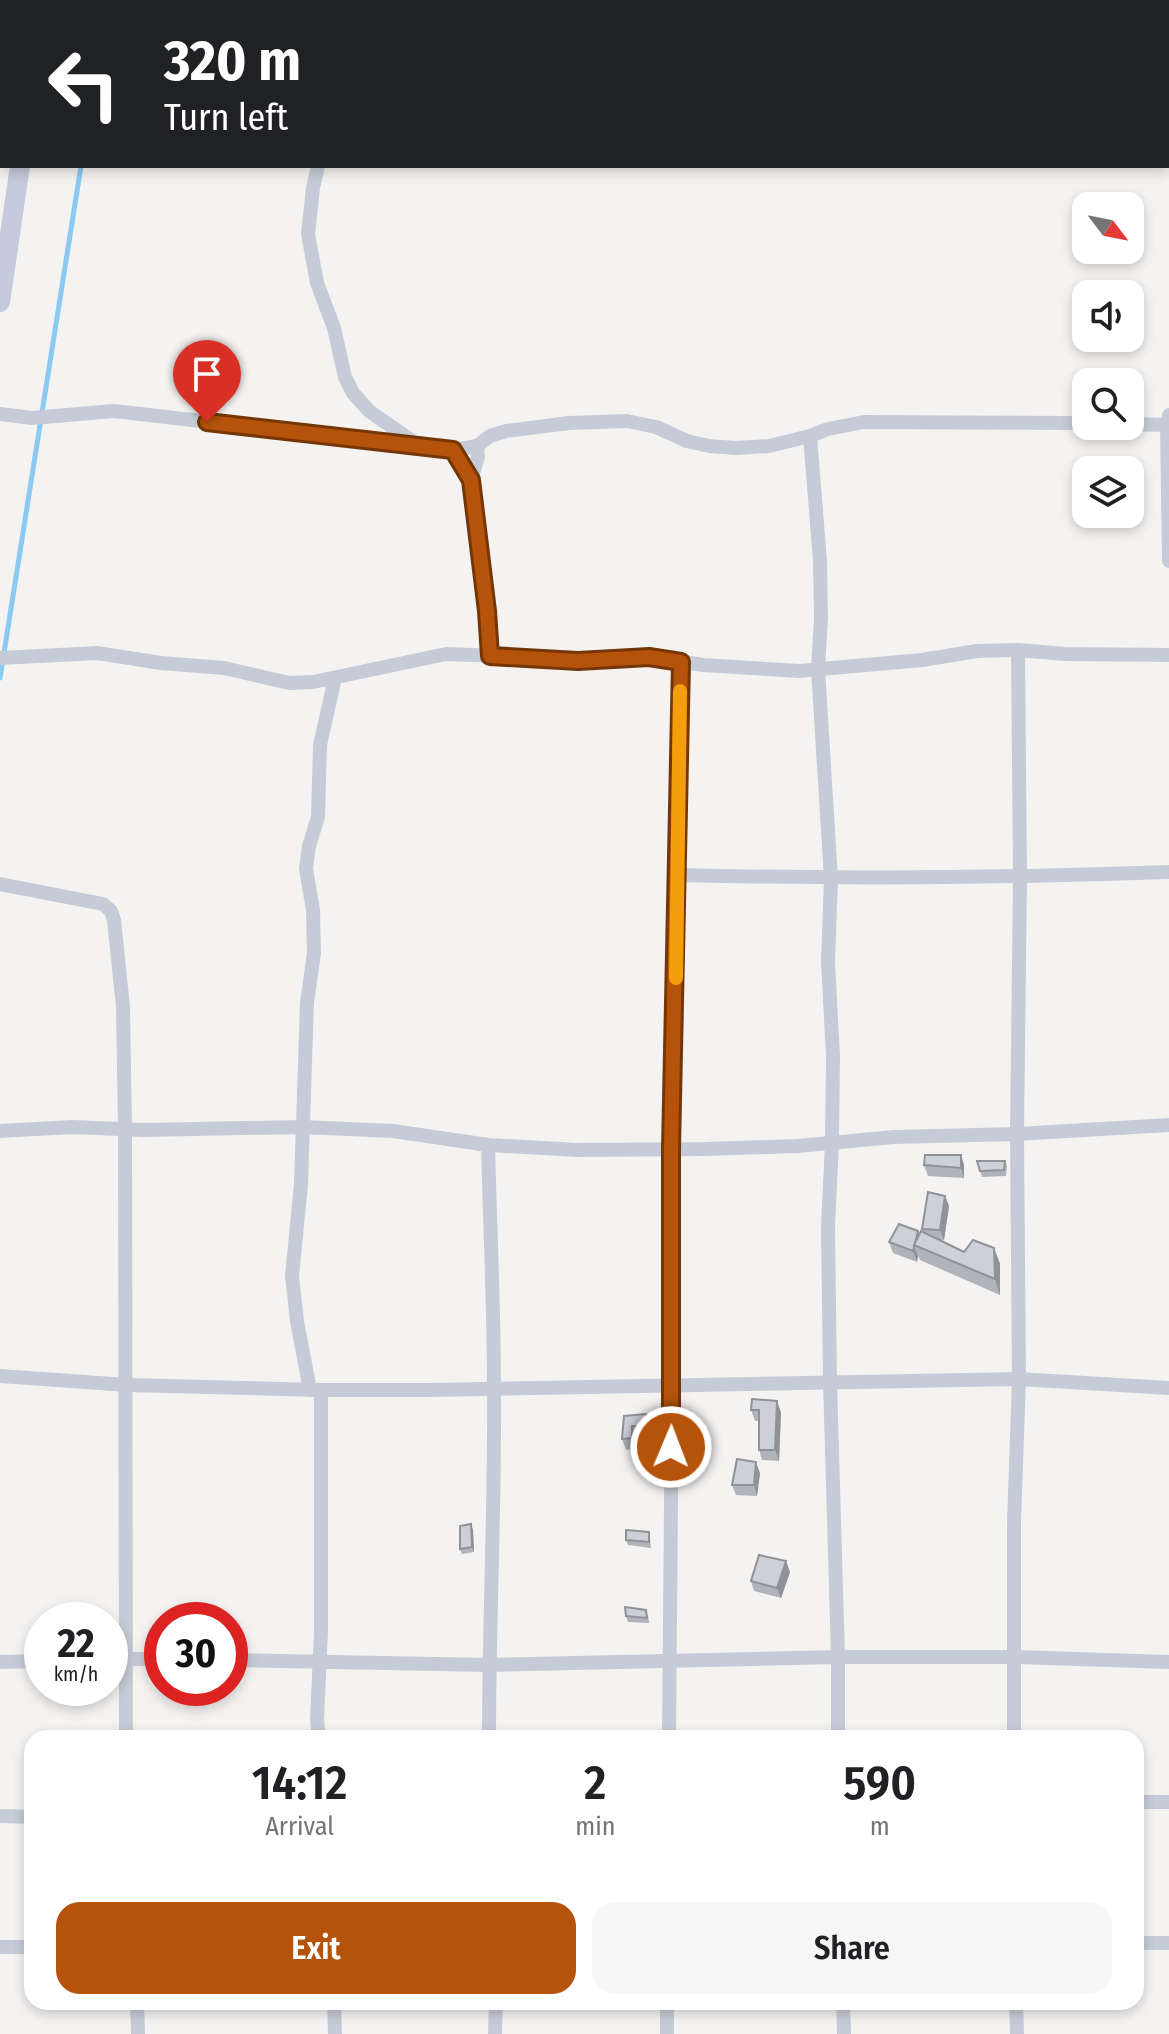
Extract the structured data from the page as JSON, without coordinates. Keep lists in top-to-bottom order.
{
  "north": "bottom right",
  "page": {
    "turn": ["320 m", "Turn left"],
    "speed": "22 km/h",
    "limit": "30",
    "eta": [
      "14:12",
      "Arrival",
      "2",
      "min",
      "590",
      "m"
    ],
    "buttons": ["Exit", "Share"]
  }
}
